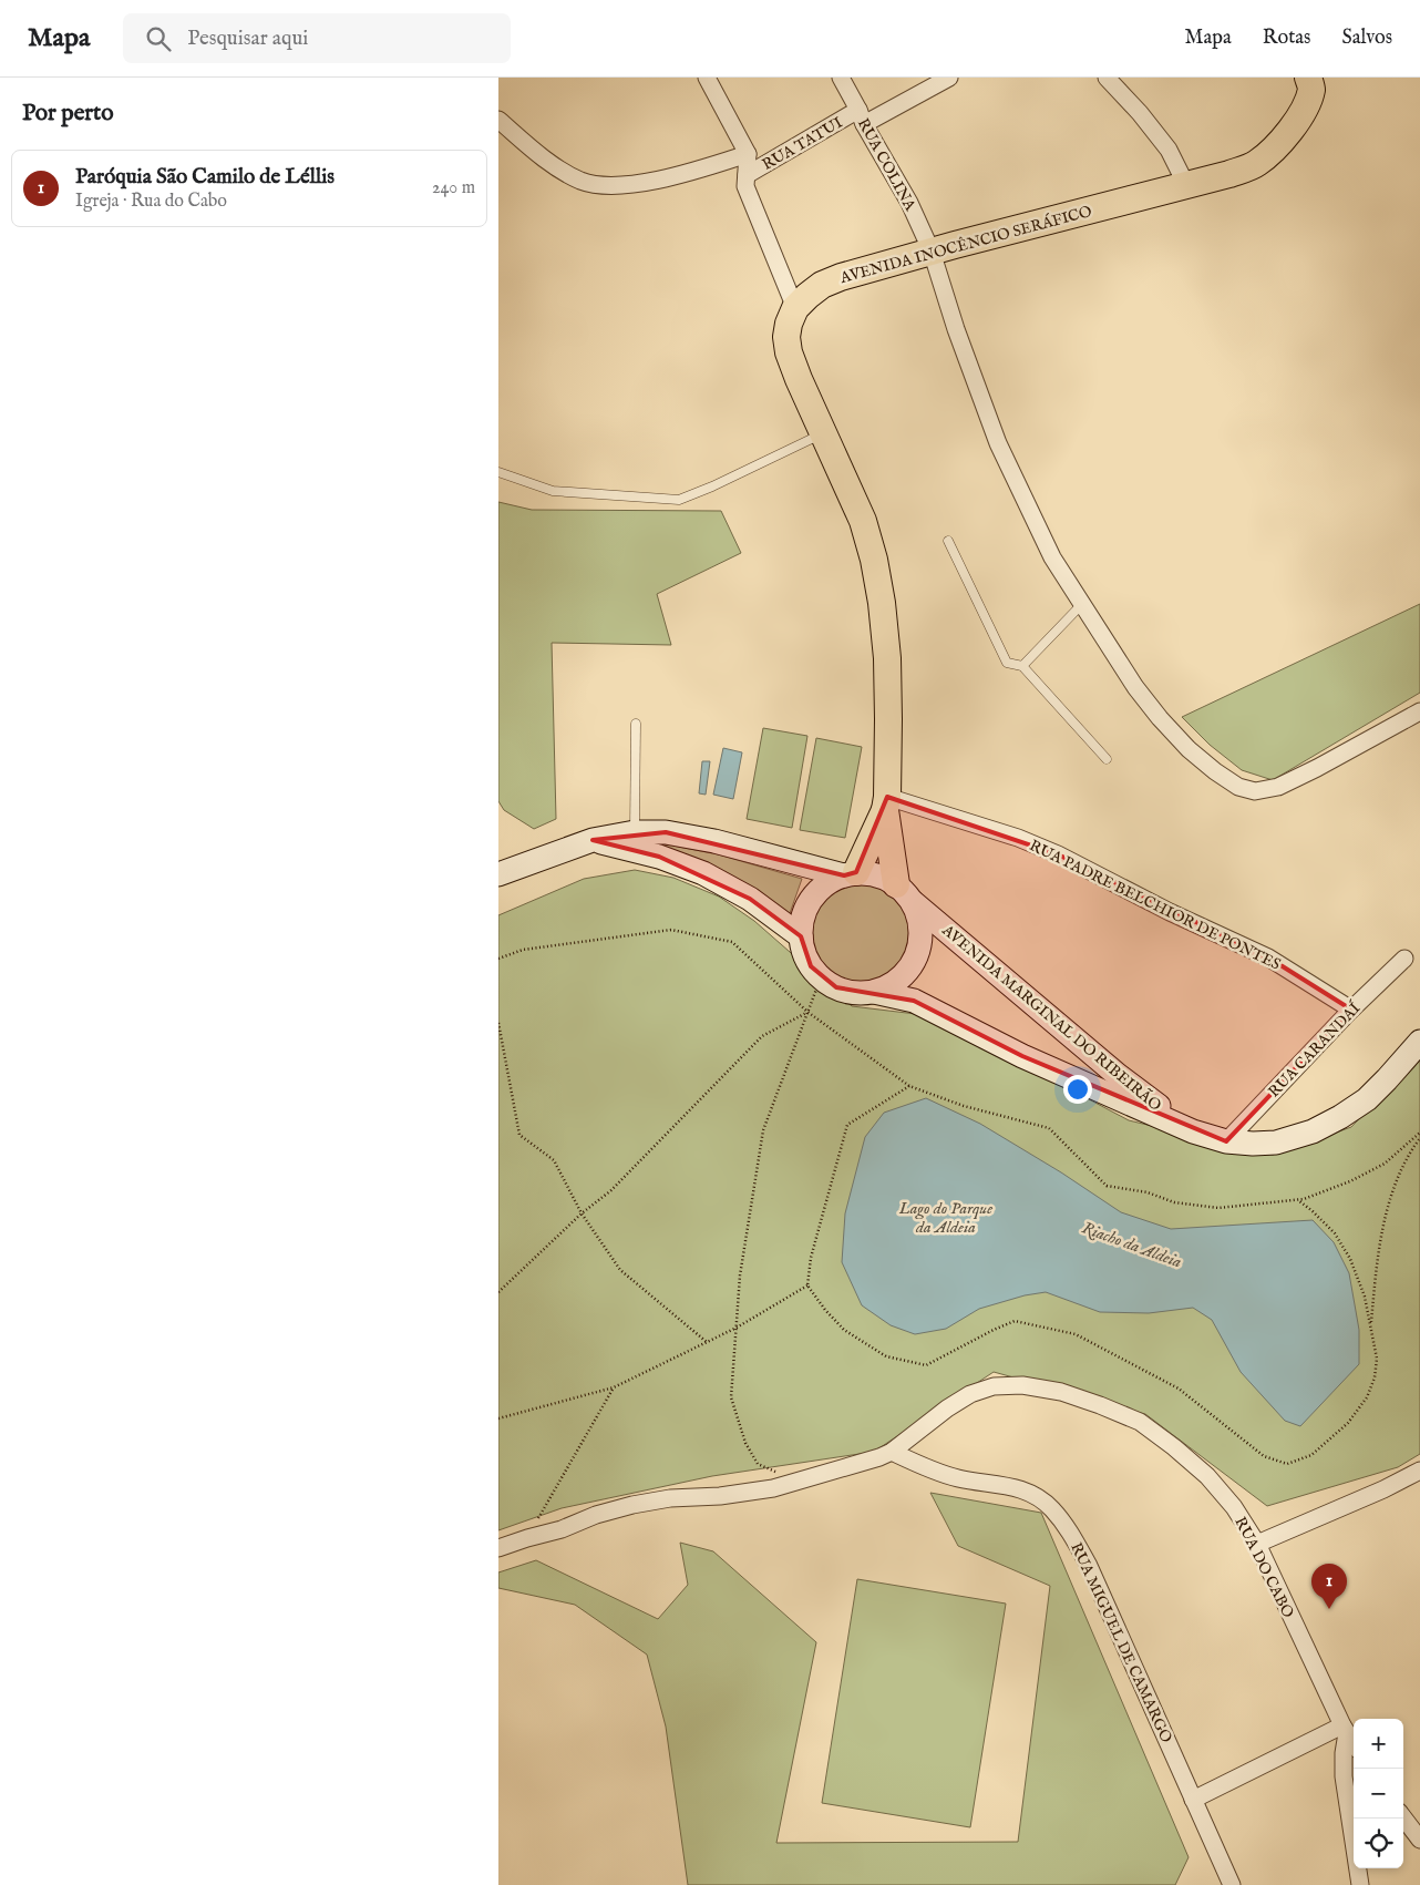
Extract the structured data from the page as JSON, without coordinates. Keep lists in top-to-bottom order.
{
  "streets": {
    "main road": ["AVENIDA INOCÊNCIO SERÁFICO", "AVENIDA MARGINAL DO RIBEIRÃO"],
    "street": [
      "RUA TATUI",
      "RUA COLINA",
      "RUA PADRE BELCHIOR DE PONTES",
      "RUA CARANDAÍ",
      "RUA DO CABO",
      "RUA MIGUEL DE CAMARGO"
    ]
  },
  "crossings": [
    ["RUA TATUI", "RUA COLINA"],
    ["RUA COLINA", "AVENIDA INOCÊNCIO SERÁFICO"],
    ["AVENIDA INOCÊNCIO SERÁFICO", "RUA PADRE BELCHIOR DE PONTES"],
    ["AVENIDA INOCÊNCIO SERÁFICO", "AVENIDA MARGINAL DO RIBEIRÃO"],
    ["RUA PADRE BELCHIOR DE PONTES", "RUA CARANDAÍ"],
    ["AVENIDA MARGINAL DO RIBEIRÃO", "RUA CARANDAÍ"],
    ["RUA DO CABO", "RUA MIGUEL DE CAMARGO"]
  ],
  "water": ["Lago do Parque da Aldeia", "Riacho da Aldeia"],
  "page": {
    "header": "Mapa",
    "search": "Pesquisar aqui",
    "nav": ["Mapa", "Rotas", "Salvos"],
    "heading": "Por perto",
    "list": [
      {
        "mark": "1",
        "name": "Paróquia São Camilo de Léllis",
        "note": "Igreja · Rua do Cabo",
        "value": "240 m"
      }
    ],
    "pins": "1",
    "map_buttons": ["+", "−"]
  }
}
